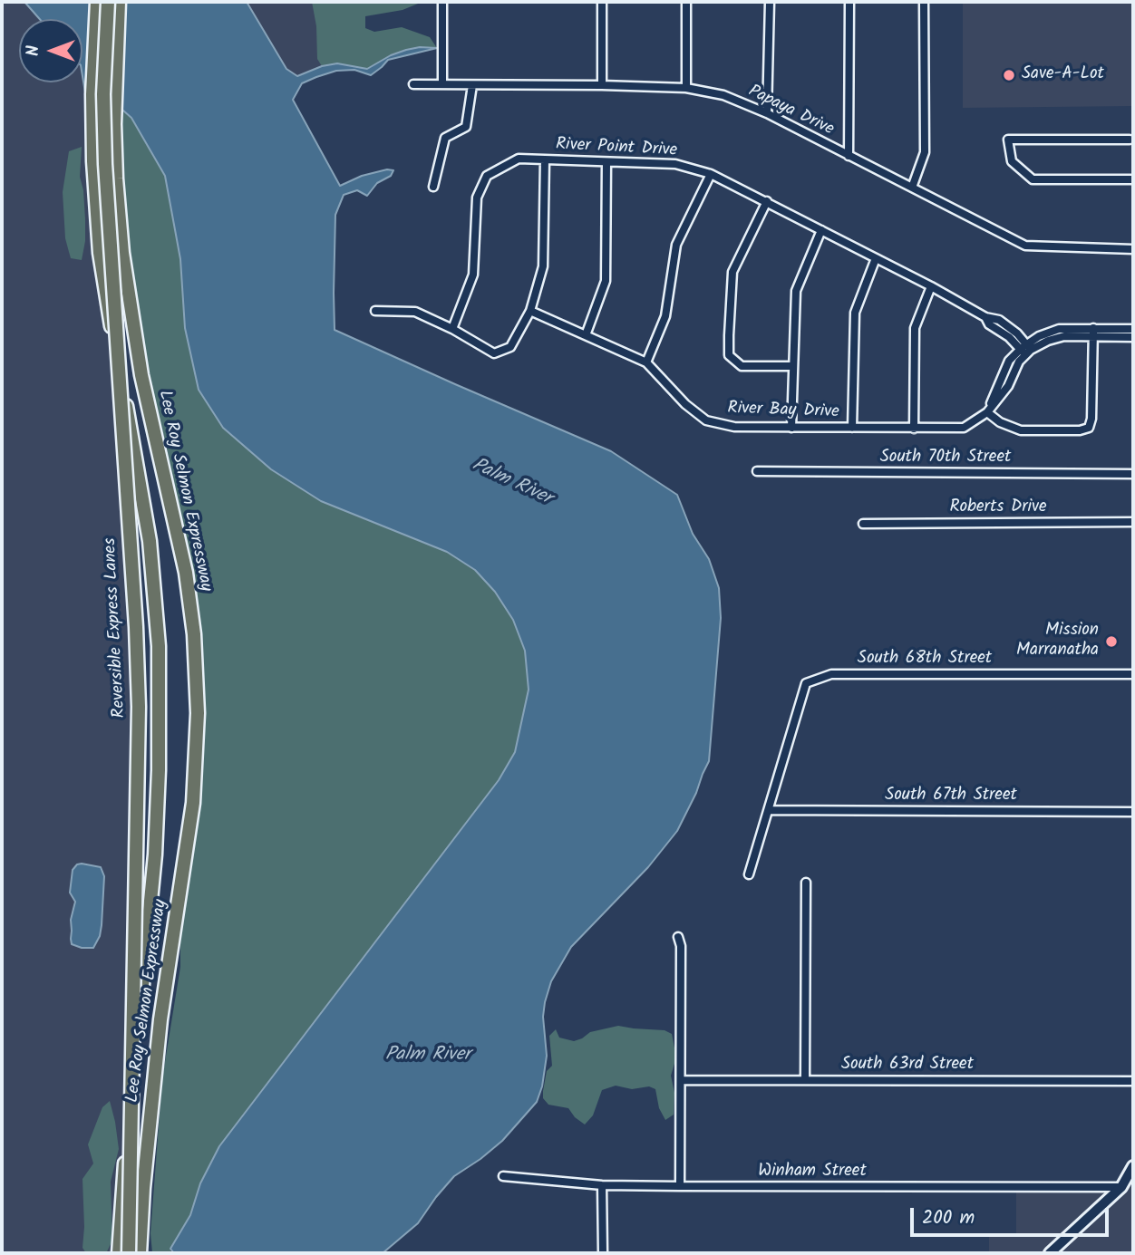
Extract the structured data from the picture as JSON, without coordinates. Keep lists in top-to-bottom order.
{
  "streets": {
    "highway": ["Lee Roy Selmon Expressway", "Reversible Express Lanes"],
    "street": [
      "Papaya Drive",
      "River Point Drive",
      "River Bay Drive",
      "South 70th Street",
      "Roberts Drive",
      "South 68th Street",
      "South 67th Street",
      "South 63rd Street",
      "Winham Street"
    ]
  },
  "crossings": [
    ["River Point Drive", "River Bay Drive"],
    ["Lee Roy Selmon Expressway", "Reversible Express Lanes"],
    ["South 68th Street", "South 67th Street"]
  ],
  "water": ["Palm River"],
  "places": ["Save-A-Lot", "Mission Marranatha"],
  "scale_bar": "200 m",
  "north": "left"
}
